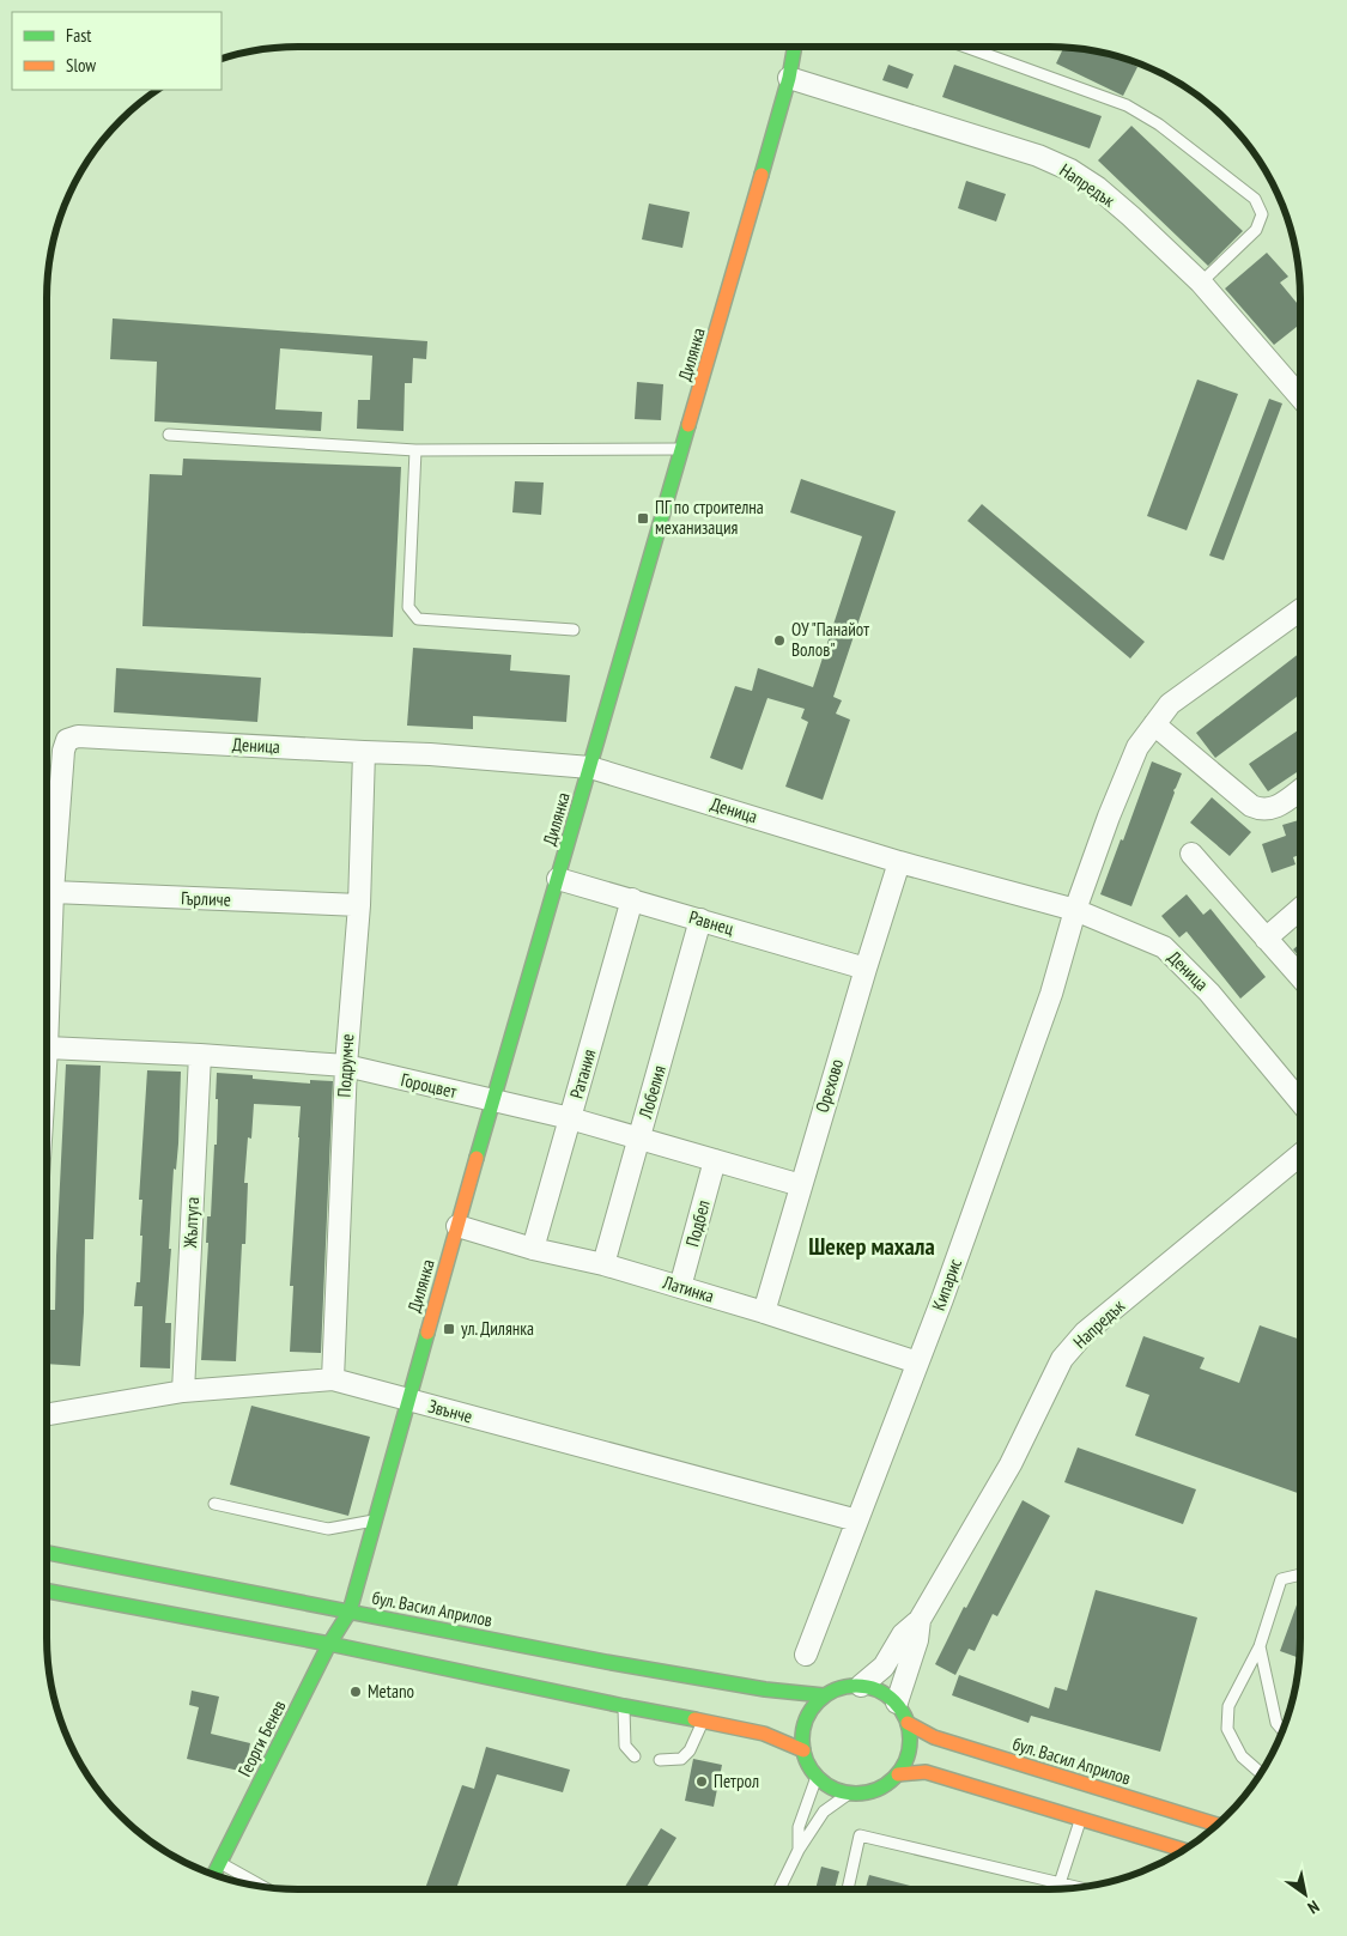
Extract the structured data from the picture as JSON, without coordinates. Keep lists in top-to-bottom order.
{
  "streets": {
    "main road": ["Дилянка", "бул. Васил Априлов", "Георги Бенев"],
    "street": [
      "Напредък",
      "Деница",
      "Гърличе",
      "Равнец",
      "Подрумче",
      "Ратания",
      "Гороцвет",
      "Орехово",
      "Лобелия",
      "Жълтуга",
      "Подбел",
      "Кипарис",
      "Латинка",
      "Звънче"
    ]
  },
  "crossings": [
    ["Напредък", "Дилянка"],
    ["Напредък", "бул. Васил Априлов"],
    ["Дилянка", "Деница"],
    ["Дилянка", "Равнец"],
    ["Дилянка", "Гороцвет"],
    ["Дилянка", "Латинка"],
    ["Дилянка", "Звънче"],
    ["Дилянка", "бул. Васил Априлов"],
    ["Дилянка", "Георги Бенев"],
    ["Деница", "Гърличе"],
    ["Деница", "Подрумче"],
    ["Деница", "Орехово"],
    ["Деница", "Кипарис"],
    ["Гърличе", "Подрумче"],
    ["Равнец", "Ратания"],
    ["Равнец", "Орехово"],
    ["Равнец", "Лобелия"],
    ["Подрумче", "Гороцвет"],
    ["Подрумче", "Звънче"],
    ["Ратания", "Гороцвет"],
    ["Ратания", "Латинка"],
    ["Гороцвет", "Орехово"],
    ["Гороцвет", "Лобелия"],
    ["Гороцвет", "Жълтуга"],
    ["Гороцвет", "Подбел"],
    ["Орехово", "Латинка"],
    ["Лобелия", "Латинка"],
    ["Жълтуга", "Звънче"],
    ["Подбел", "Латинка"],
    ["Кипарис", "Латинка"],
    ["Кипарис", "Звънче"],
    ["бул. Васил Априлов", "Георги Бенев"]
  ],
  "districts": ["Шекер махала"],
  "places": {
    "transit": ["ПГ по строителна механизация", "ул. Дилянка"],
    "other": ["ОУ \"Панайот Волов\"", "Metano", "Петрол"]
  },
  "legend": ["Fast", "Slow"],
  "north": "bottom right"
}
